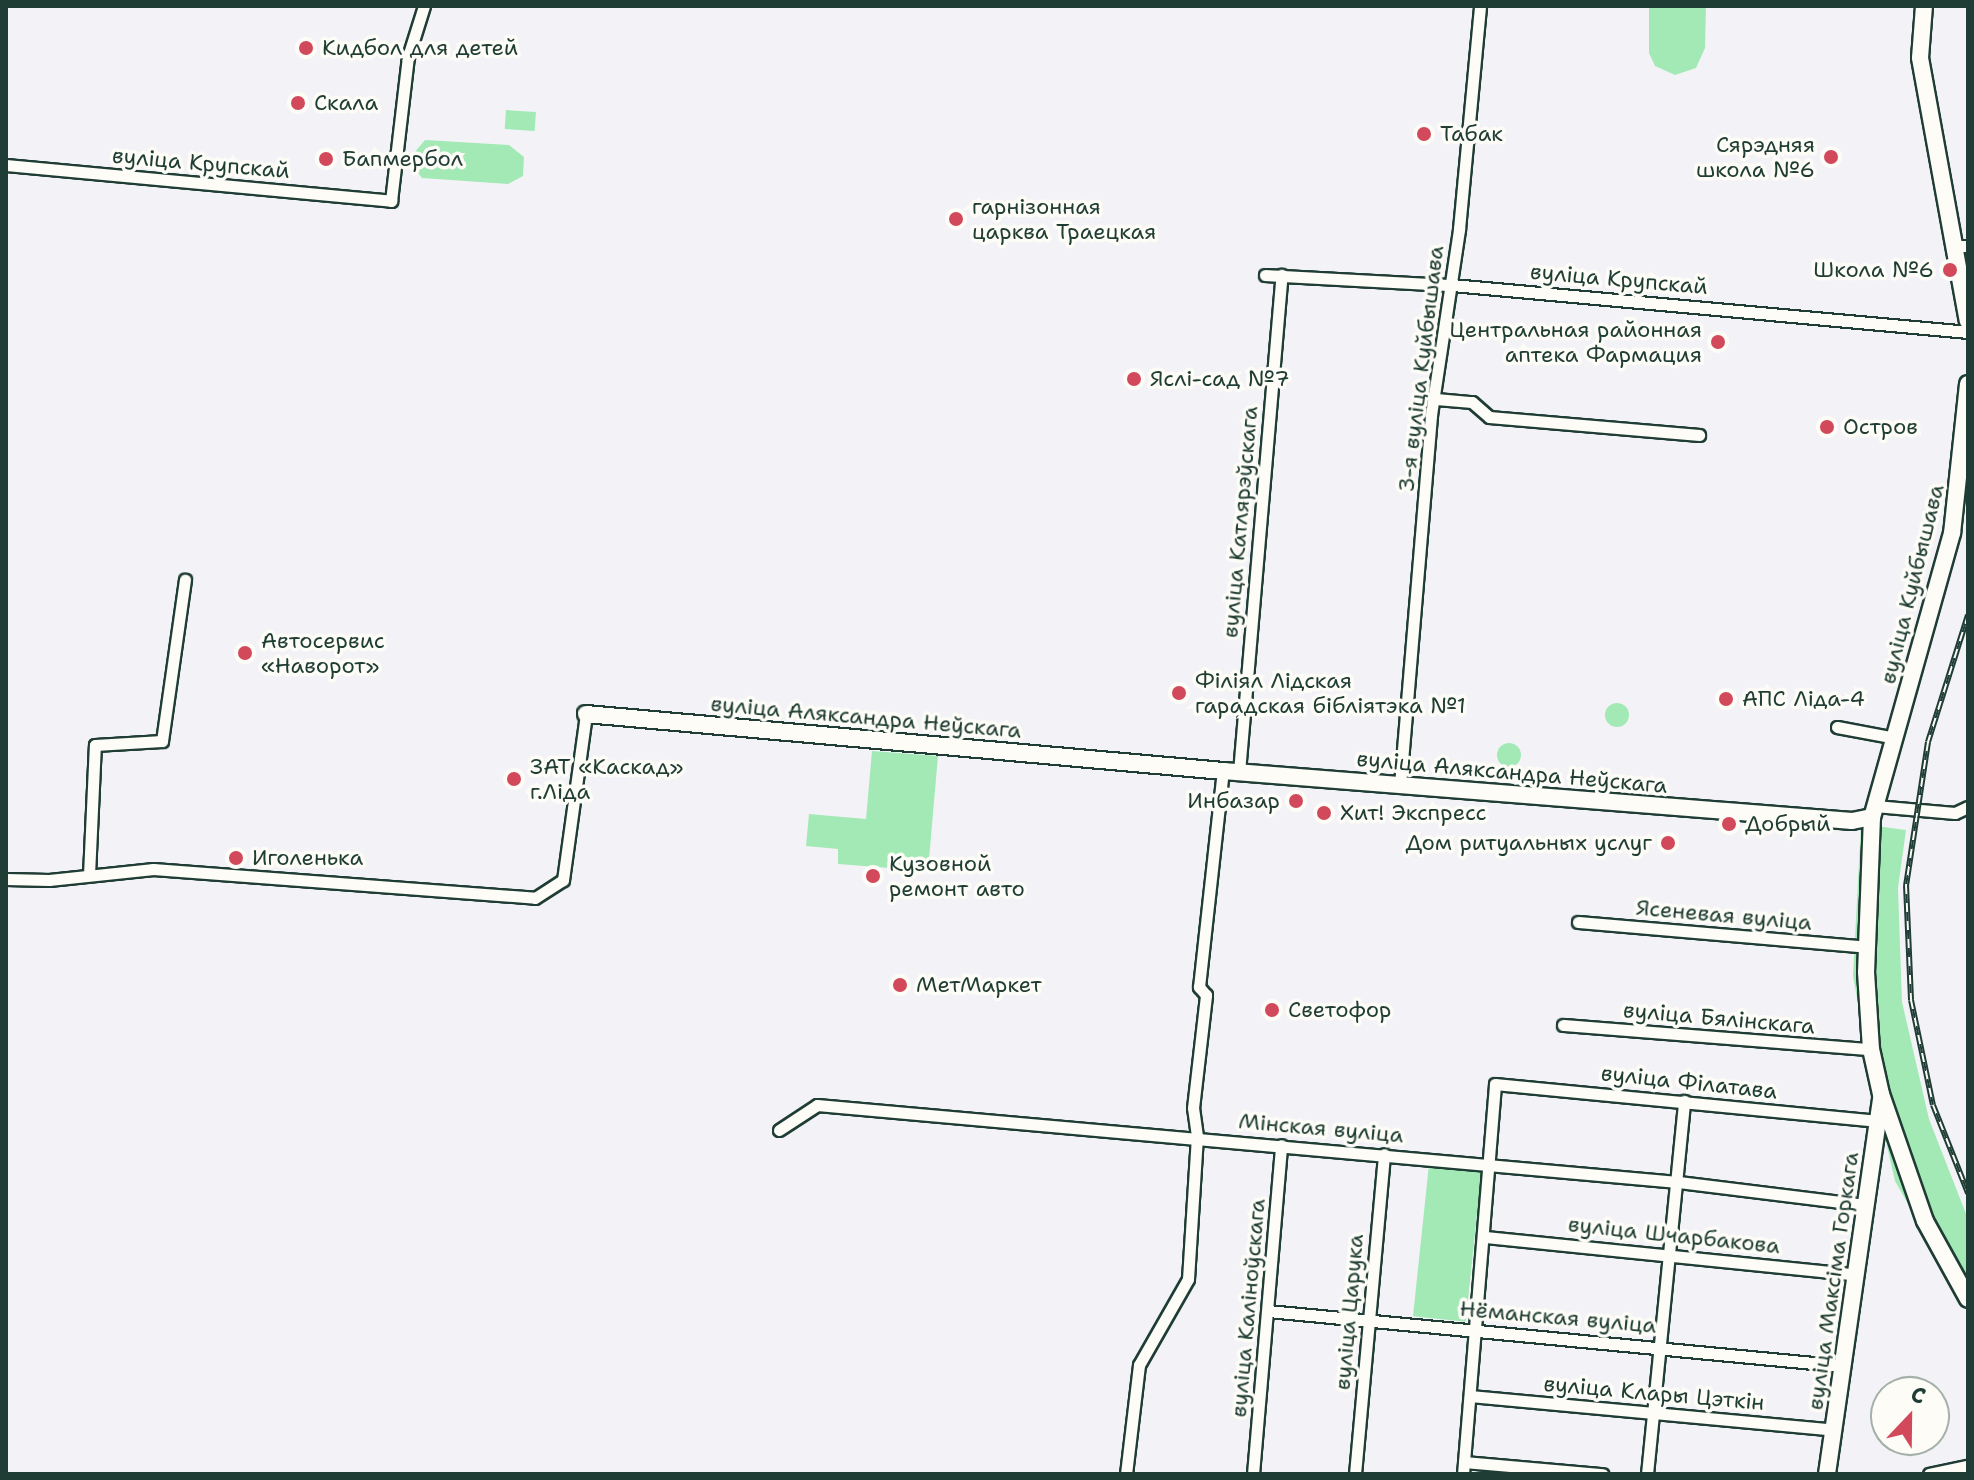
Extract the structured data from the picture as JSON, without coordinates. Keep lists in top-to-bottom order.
{
  "streets": {
    "street": [
      "вуліца Крупскай",
      "3-я вуліца Куйбышава",
      "вуліца Катлярэўскага",
      "вуліца Куйбышава",
      "вуліца Аляксандра Неўскага",
      "Ясеневая вуліца",
      "вуліца Бялінскага",
      "вуліца Філатава",
      "Мінская вуліца",
      "вуліца Шчарбакова",
      "вуліца Максіма Горкага",
      "вуліца Каліноўскага",
      "вуліца Царука",
      "Нёманская вуліца",
      "вуліца Клары Цэткін"
    ]
  },
  "crossings": [
    ["вуліца Крупскай", "3-я вуліца Куйбышава"],
    ["вуліца Крупскай", "вуліца Катлярэўскага"],
    ["3-я вуліца Куйбышава", "вуліца Аляксандра Неўскага"],
    ["вуліца Катлярэўскага", "вуліца Аляксандра Неўскага"],
    ["вуліца Катлярэўскага", "Мінская вуліца"],
    ["вуліца Куйбышава", "вуліца Аляксандра Неўскага"],
    ["вуліца Куйбышава", "Ясеневая вуліца"],
    ["вуліца Куйбышава", "вуліца Бялінскага"],
    ["вуліца Куйбышава", "вуліца Максіма Горкага"],
    ["вуліца Філатава", "Мінская вуліца"],
    ["вуліца Філатава", "вуліца Максіма Горкага"],
    ["Мінская вуліца", "вуліца Максіма Горкага"],
    ["Мінская вуліца", "вуліца Каліноўскага"],
    ["Мінская вуліца", "вуліца Царука"],
    ["вуліца Шчарбакова", "вуліца Максіма Горкага"],
    ["вуліца Максіма Горкага", "Нёманская вуліца"],
    ["вуліца Максіма Горкага", "вуліца Клары Цэткін"],
    ["вуліца Каліноўскага", "Нёманская вуліца"],
    ["вуліца Царука", "Нёманская вуліца"]
  ],
  "places": [
    "Кидбол для детей",
    "Скала",
    "Табак",
    "Сярэдняя школа №6",
    "Бапмербол",
    "гарнізонная царква Траецкая",
    "Школа №6",
    "Центральная районная аптека Фармация",
    "Яслі-сад №7",
    "Остров",
    "Автосервис «Наворот»",
    "Філіял Лідская гарадская бібліятэка №1",
    "АПС Ліда-4",
    "ЗАТ «Каскад» г.Ліда",
    "Инбазар",
    "Хит! Экспресс",
    "Добрый",
    "Дом ритуальных услуг",
    "Иголенька",
    "Кузовной ремонт авто",
    "МетМаркет",
    "Светофор"
  ],
  "north": "top"
}
